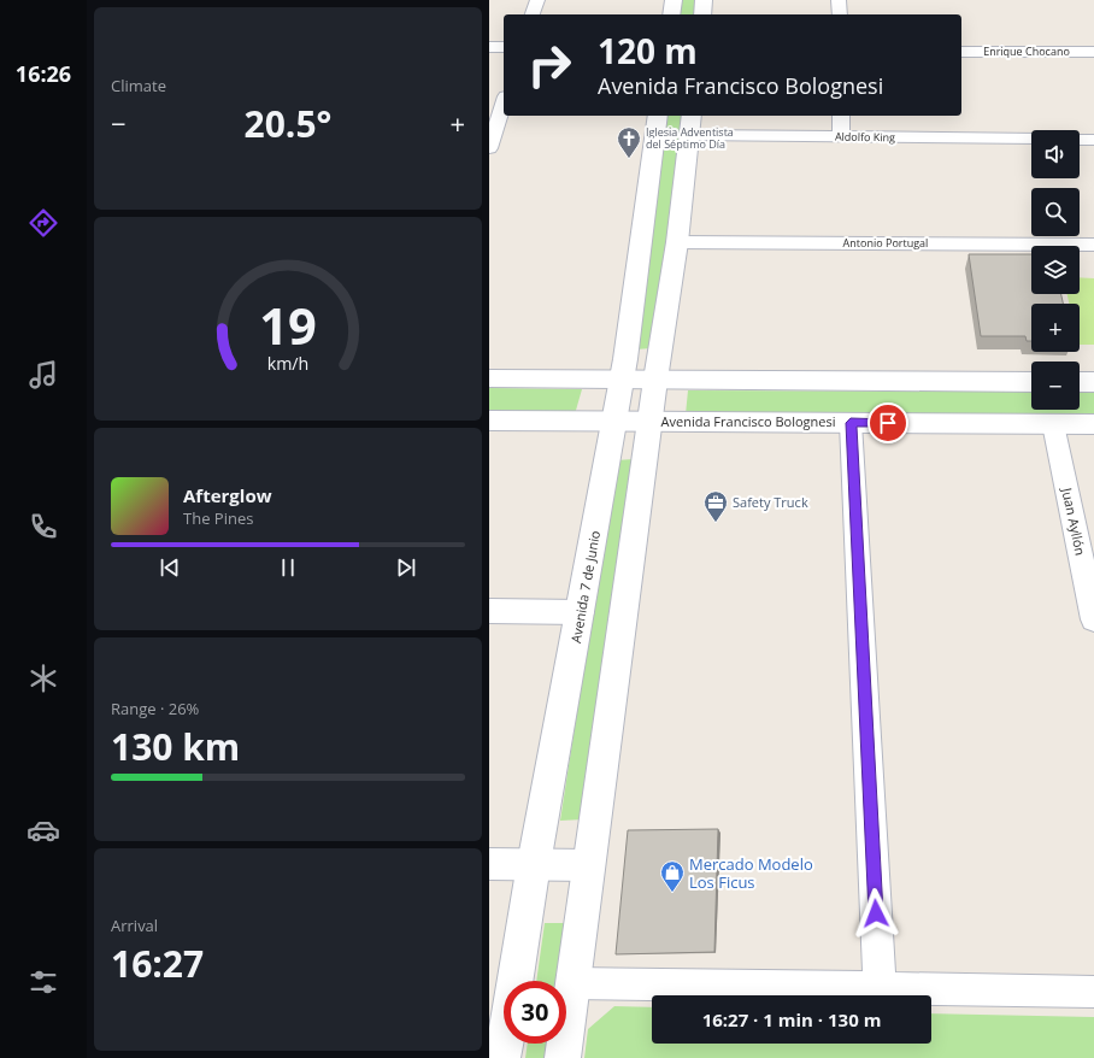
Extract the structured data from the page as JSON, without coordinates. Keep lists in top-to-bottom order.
{
  "streets": {
    "street": [
      "Enrique Chocano",
      "Aldolfo King",
      "Antonio Portugal",
      "Avenida Francisco Bolognesi",
      "Juan Ayllón",
      "Avenida 7 de Junio"
    ]
  },
  "crossings": [
    ["Avenida Francisco Bolognesi", "Juan Ayllón"],
    ["Avenida Francisco Bolognesi", "Avenida 7 de Junio"]
  ],
  "places": {
    "church": ["Iglesia Adventista del Séptimo Día"],
    "office": ["Safety Truck"],
    "shop": ["Mercado Modelo Los Ficus"]
  },
  "page": {
    "tabs": "16:26",
    "tile": [
      "Climate",
      ["Range · 26%", "130 km"],
      ["Arrival", "16:27"]
    ],
    "turn": ["120 m", "Avenida Francisco Bolognesi"],
    "heat": ["−", "20.5°", "+"],
    "map_buttons": ["+", "−"],
    "song": ["Afterglow", "The Pines"],
    "limit": "30",
    "trip": "16:27 · 1 min · 130 m",
    "gauge": ["19", "km/h"]
  }
}
